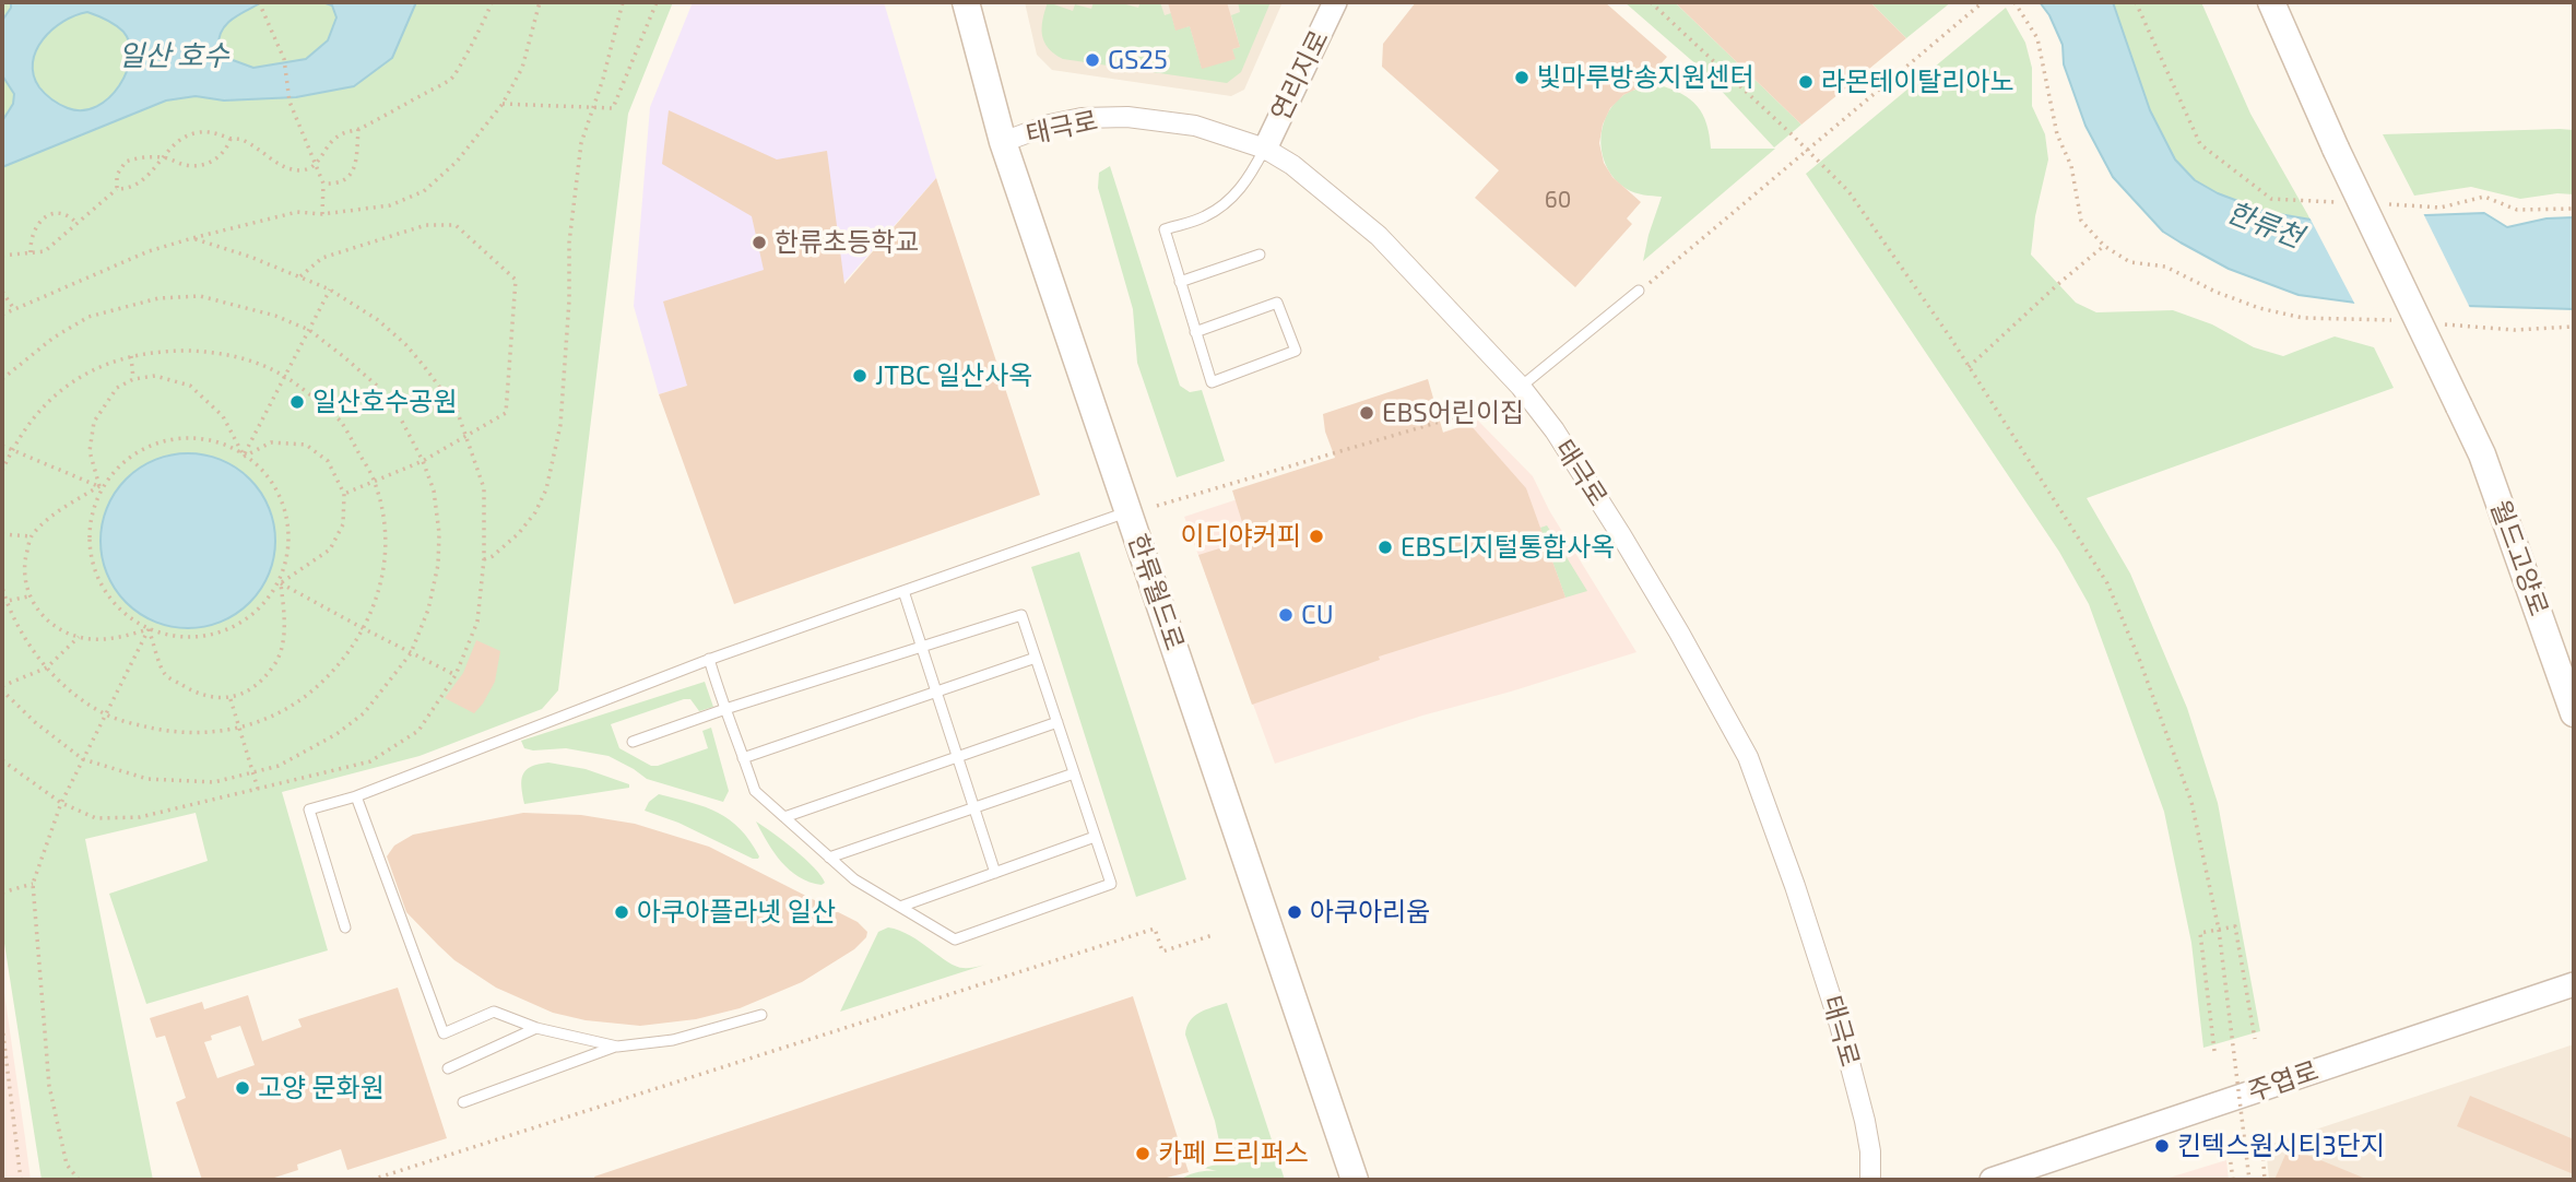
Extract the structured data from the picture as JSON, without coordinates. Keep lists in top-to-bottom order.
{
  "streets": {
    "main road": ["월드고양로", "한류월드로"],
    "street": ["연리지로", "태극로", "주엽로"]
  },
  "crossings": [
    ["연리지로", "태극로"],
    ["태극로", "한류월드로"]
  ],
  "water": ["일산 호수", "한류천"],
  "places": [
    "GS25",
    "빛마루방송지원센터",
    "라몬테이탈리아노",
    "한류초등학교",
    "JTBC 일산사옥",
    "일산호수공원",
    "EBS어린이집",
    "이디야커피",
    "EBS디지털통합사옥",
    "CU",
    "아쿠아플라넷 일산",
    "아쿠아리움",
    "고양 문화원",
    "킨텍스원시티3단지",
    "카페 드리퍼스"
  ],
  "house_numbers": ["60"]
}
